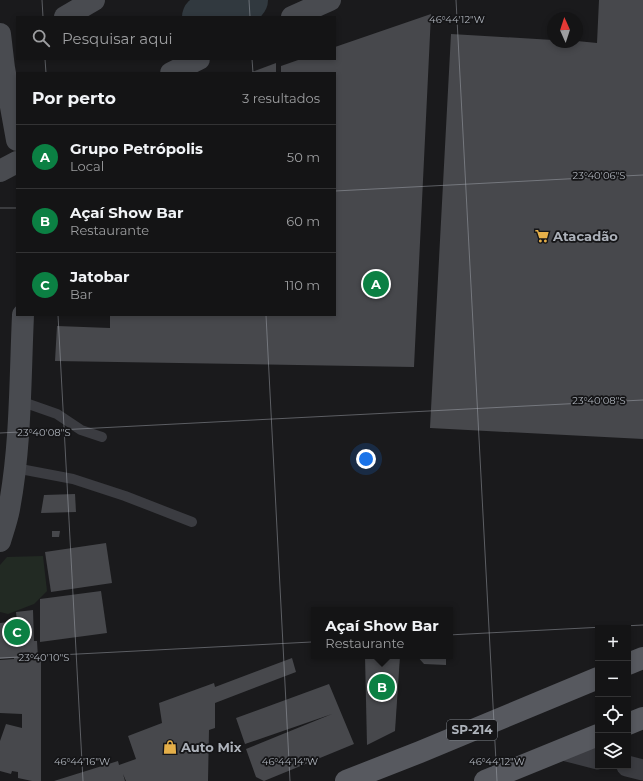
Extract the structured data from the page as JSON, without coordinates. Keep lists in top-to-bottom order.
{
  "streets": {
    "main road": ["SP-214"]
  },
  "places": {
    "supermarket": ["Atacadão"],
    "shop": ["Auto Mix"]
  },
  "north": "top",
  "page": {
    "search": "Pesquisar aqui",
    "heading": ["Por perto", "3 resultados"],
    "list": [
      {
        "mark": "A",
        "name": "Grupo Petrópolis",
        "note": "Local",
        "value": "50 m"
      },
      {
        "mark": "B",
        "name": "Açaí Show Bar",
        "note": "Restaurante",
        "value": "60 m"
      },
      {
        "mark": "C",
        "name": "Jatobar",
        "note": "Bar",
        "value": "110 m"
      }
    ],
    "pins": ["A", "C", "B"],
    "popup": ["Açaí Show Bar", "Restaurante"],
    "map_buttons": ["+", "−"]
  },
  "coordinates": [
    "46°44'12\"W",
    "23°40'06\"S",
    "23°40'08\"S",
    "23°40'10\"S",
    "46°44'16\"W",
    "46°44'14\"W"
  ]
}
